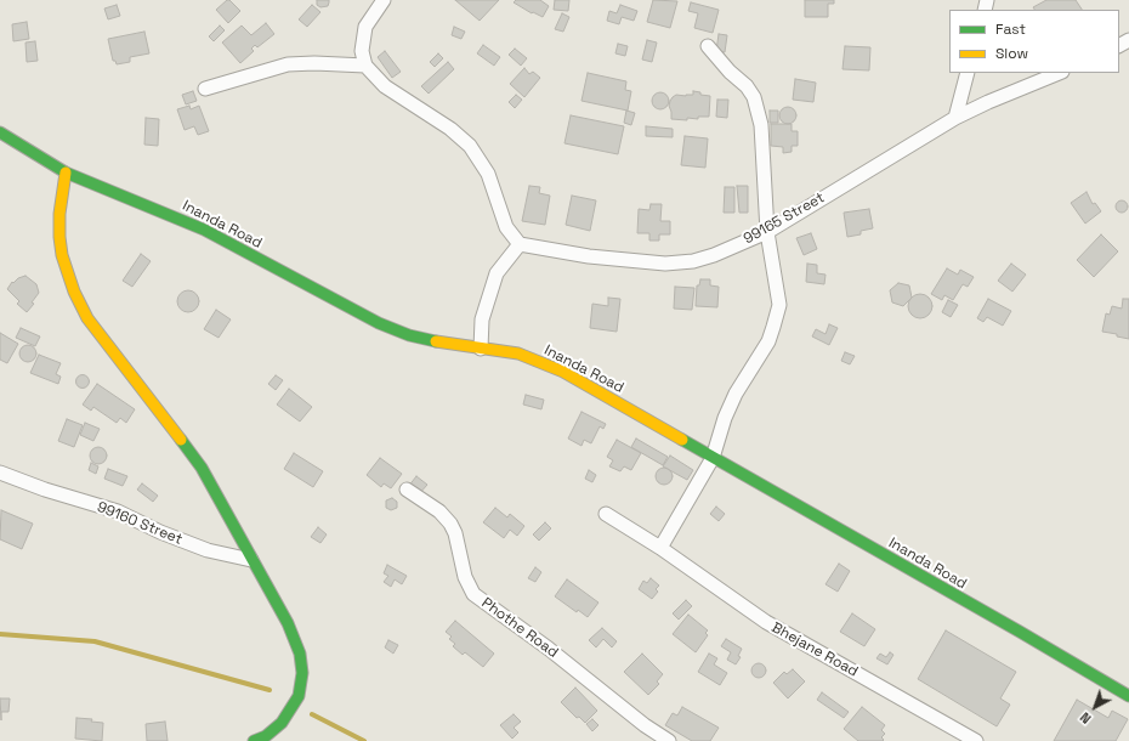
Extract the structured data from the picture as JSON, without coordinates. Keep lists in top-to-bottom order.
{
  "streets": {
    "street": [
      "99165 Street",
      "Inanda Road",
      "99160 Street",
      "Phothe Road",
      "Bhejane Road"
    ]
  },
  "legend": ["Fast", "Slow"],
  "north": "bottom left"
}
